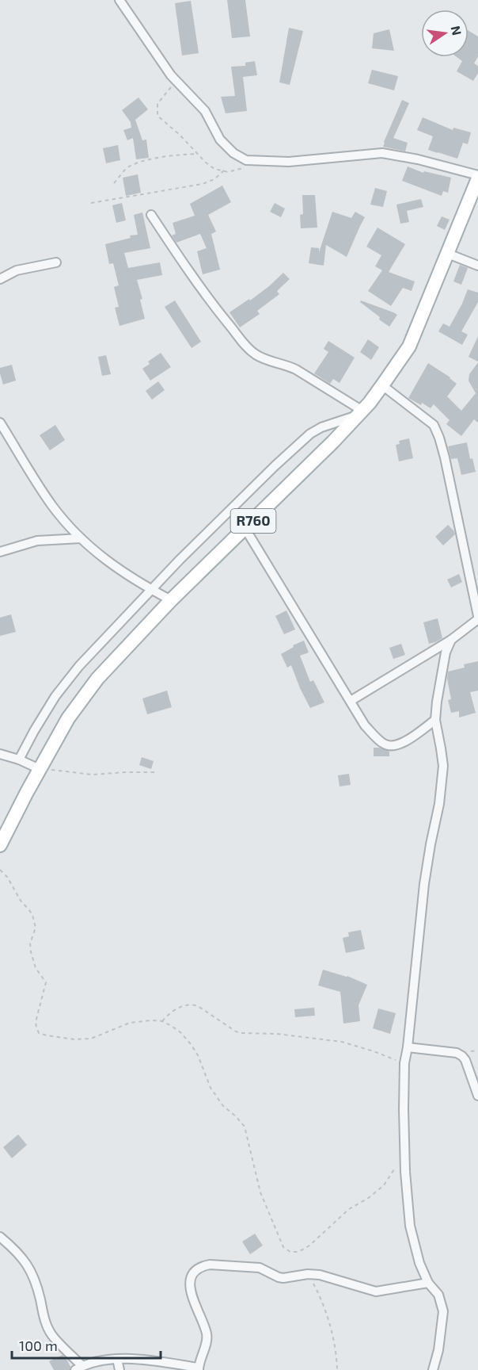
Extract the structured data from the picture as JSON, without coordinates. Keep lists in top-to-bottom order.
{
  "streets": {
    "main road": ["R760"]
  },
  "scale_bar": "100 m",
  "north": "right"
}
